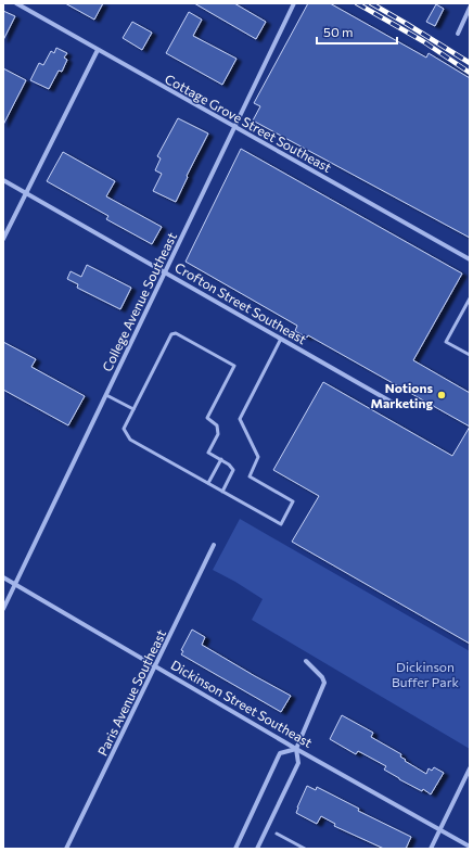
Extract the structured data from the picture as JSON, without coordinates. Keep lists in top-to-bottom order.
{
  "streets": {
    "street": [
      "Cottage Grove Street Southeast",
      "College Avenue Southeast",
      "Crofton Street Southeast",
      "Paris Avenue Southeast",
      "Dickinson Street Southeast"
    ]
  },
  "crossings": [
    ["Cottage Grove Street Southeast", "College Avenue Southeast"],
    ["College Avenue Southeast", "Crofton Street Southeast"],
    ["College Avenue Southeast", "Dickinson Street Southeast"],
    ["Paris Avenue Southeast", "Dickinson Street Southeast"]
  ],
  "parks": ["Dickinson Buffer Park"],
  "places": ["Notions Marketing"],
  "scale_bar": "50 m"
}
